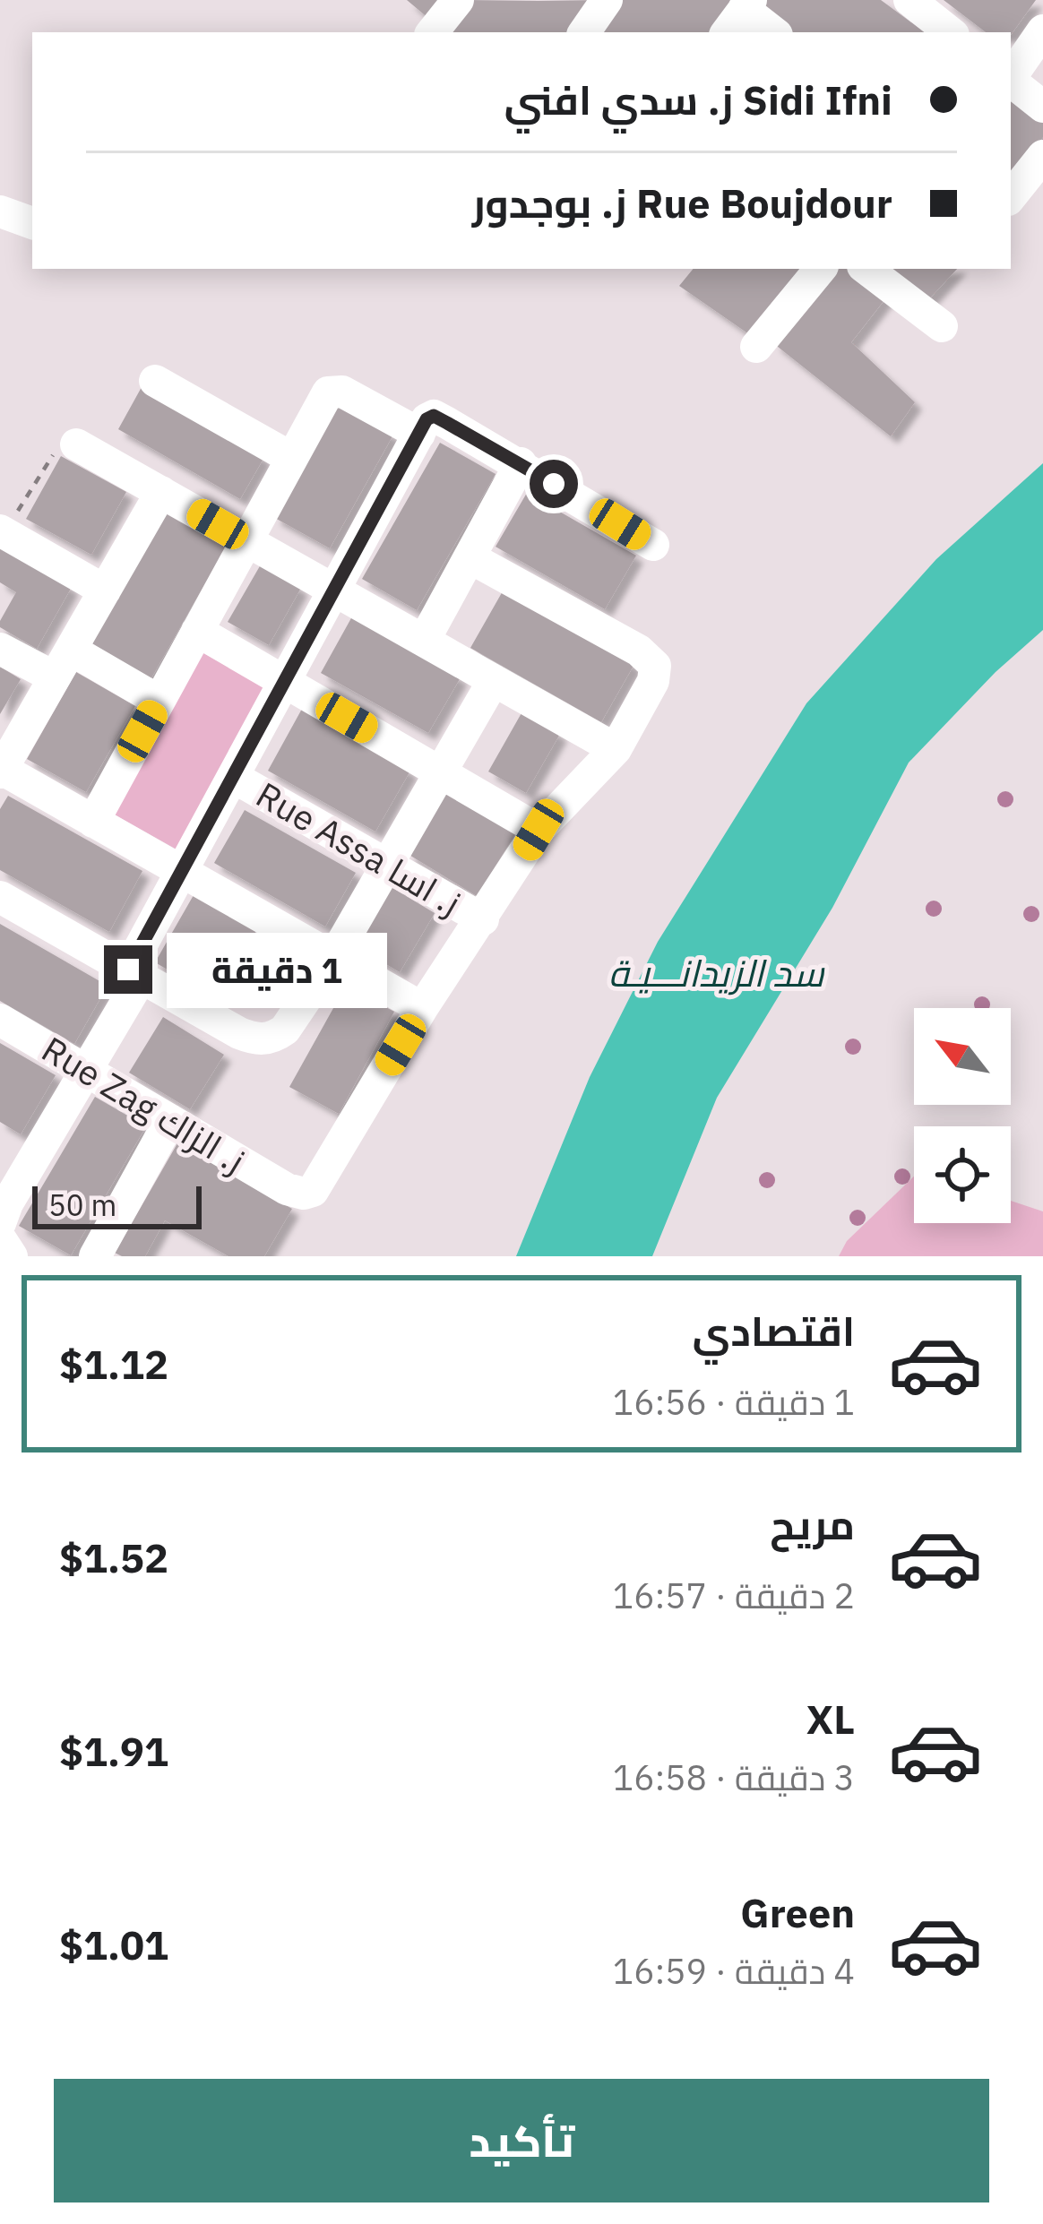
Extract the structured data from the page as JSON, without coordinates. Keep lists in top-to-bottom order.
{
  "streets": {
    "street": ["Rue Assa ز. اسا", "Rue Zag ز. الزاك"]
  },
  "water": ["سد الزيدانـــيـة"],
  "scale_bar": "50 m",
  "north": "top left",
  "page": {
    "banner": ["Sidi Ifni ز. سدي افني", "Rue Boujdour ز. بوجدور"],
    "bubble": "1 دقيقة",
    "scale": "50 m",
    "list": [
      {
        "name": "اقتصادي",
        "note": "1 دقيقة · 16:56",
        "value": "$1.12"
      },
      {
        "name": "مريح",
        "note": "2 دقيقة · 16:57",
        "value": "$1.52"
      },
      {
        "name": "XL",
        "note": "3 دقيقة · 16:58",
        "value": "$1.91"
      },
      {
        "name": "Green",
        "note": "4 دقيقة · 16:59",
        "value": "$1.01"
      }
    ],
    "buttons": "تأكيد"
  }
}
